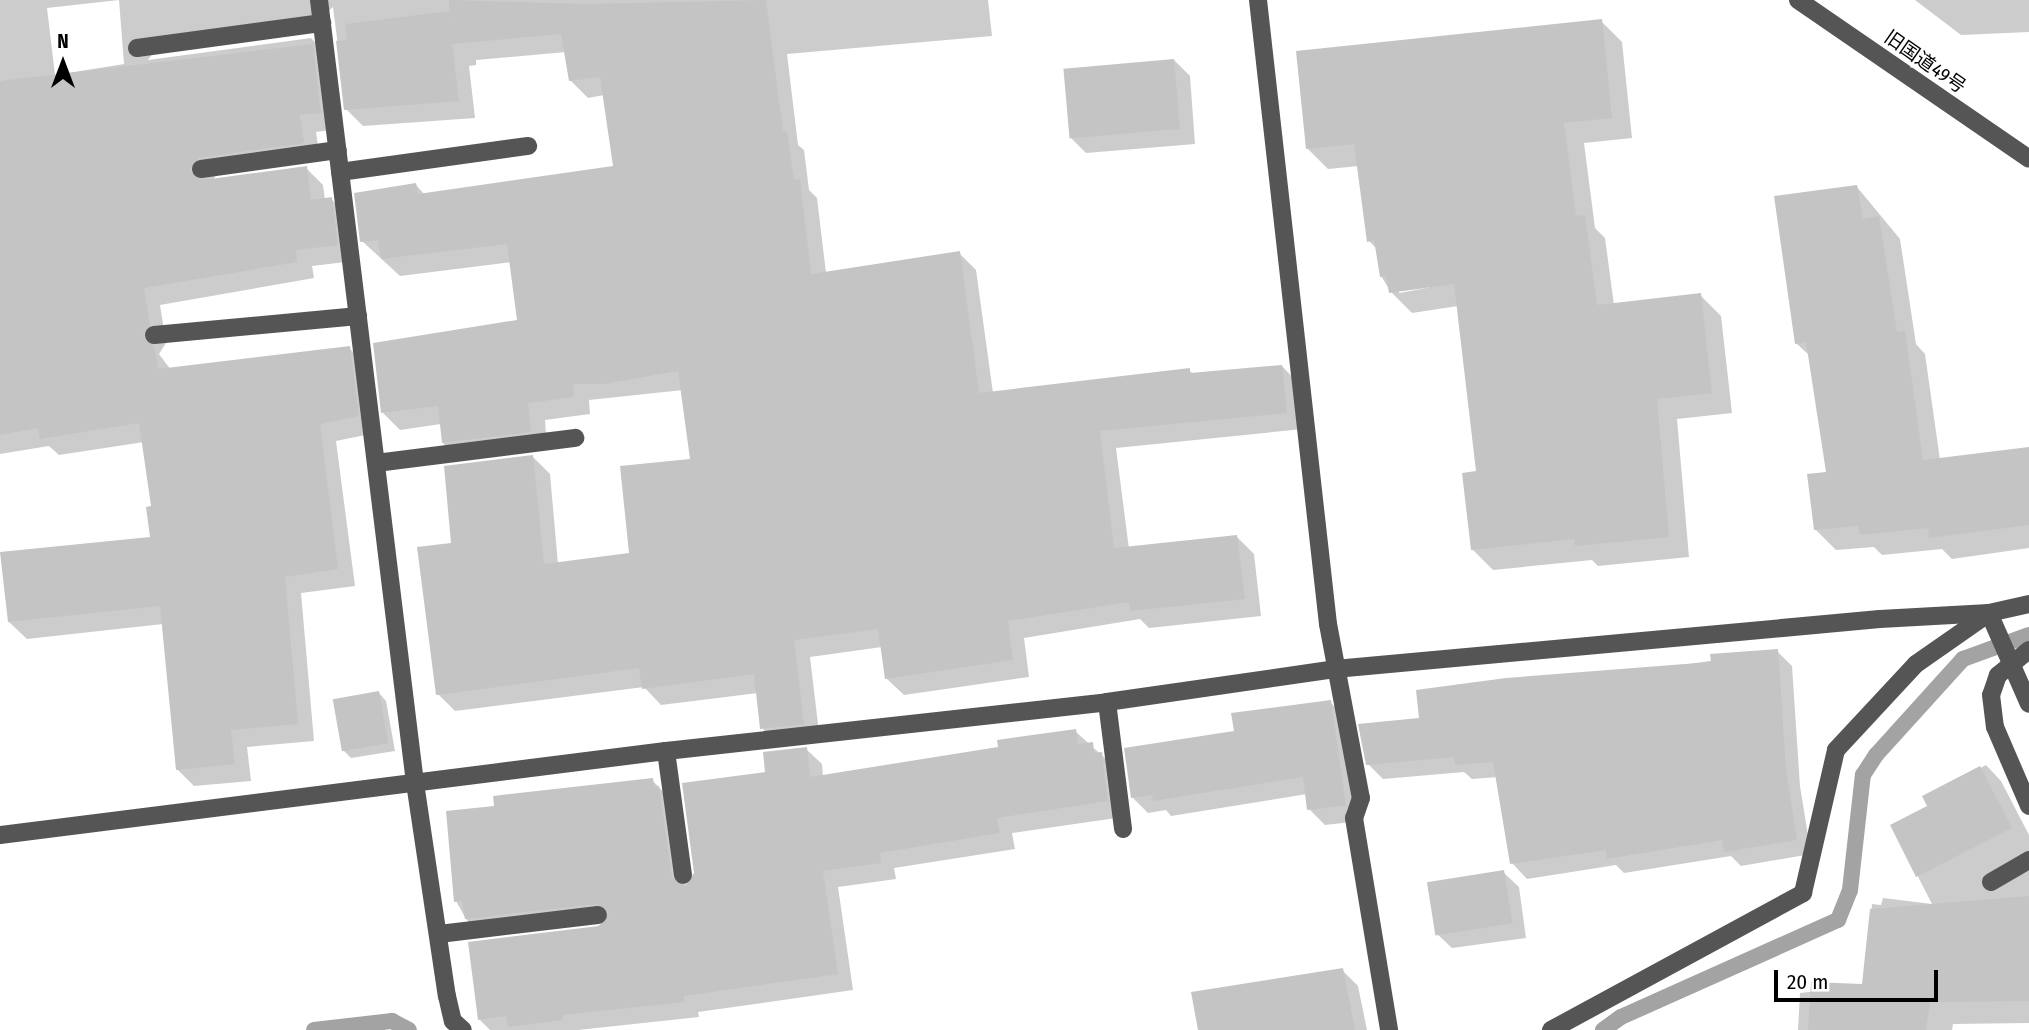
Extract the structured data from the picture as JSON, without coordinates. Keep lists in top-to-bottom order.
{
  "streets": {
    "street": ["旧国道49号"]
  },
  "scale_bar": "20 m",
  "north": "top"
}
